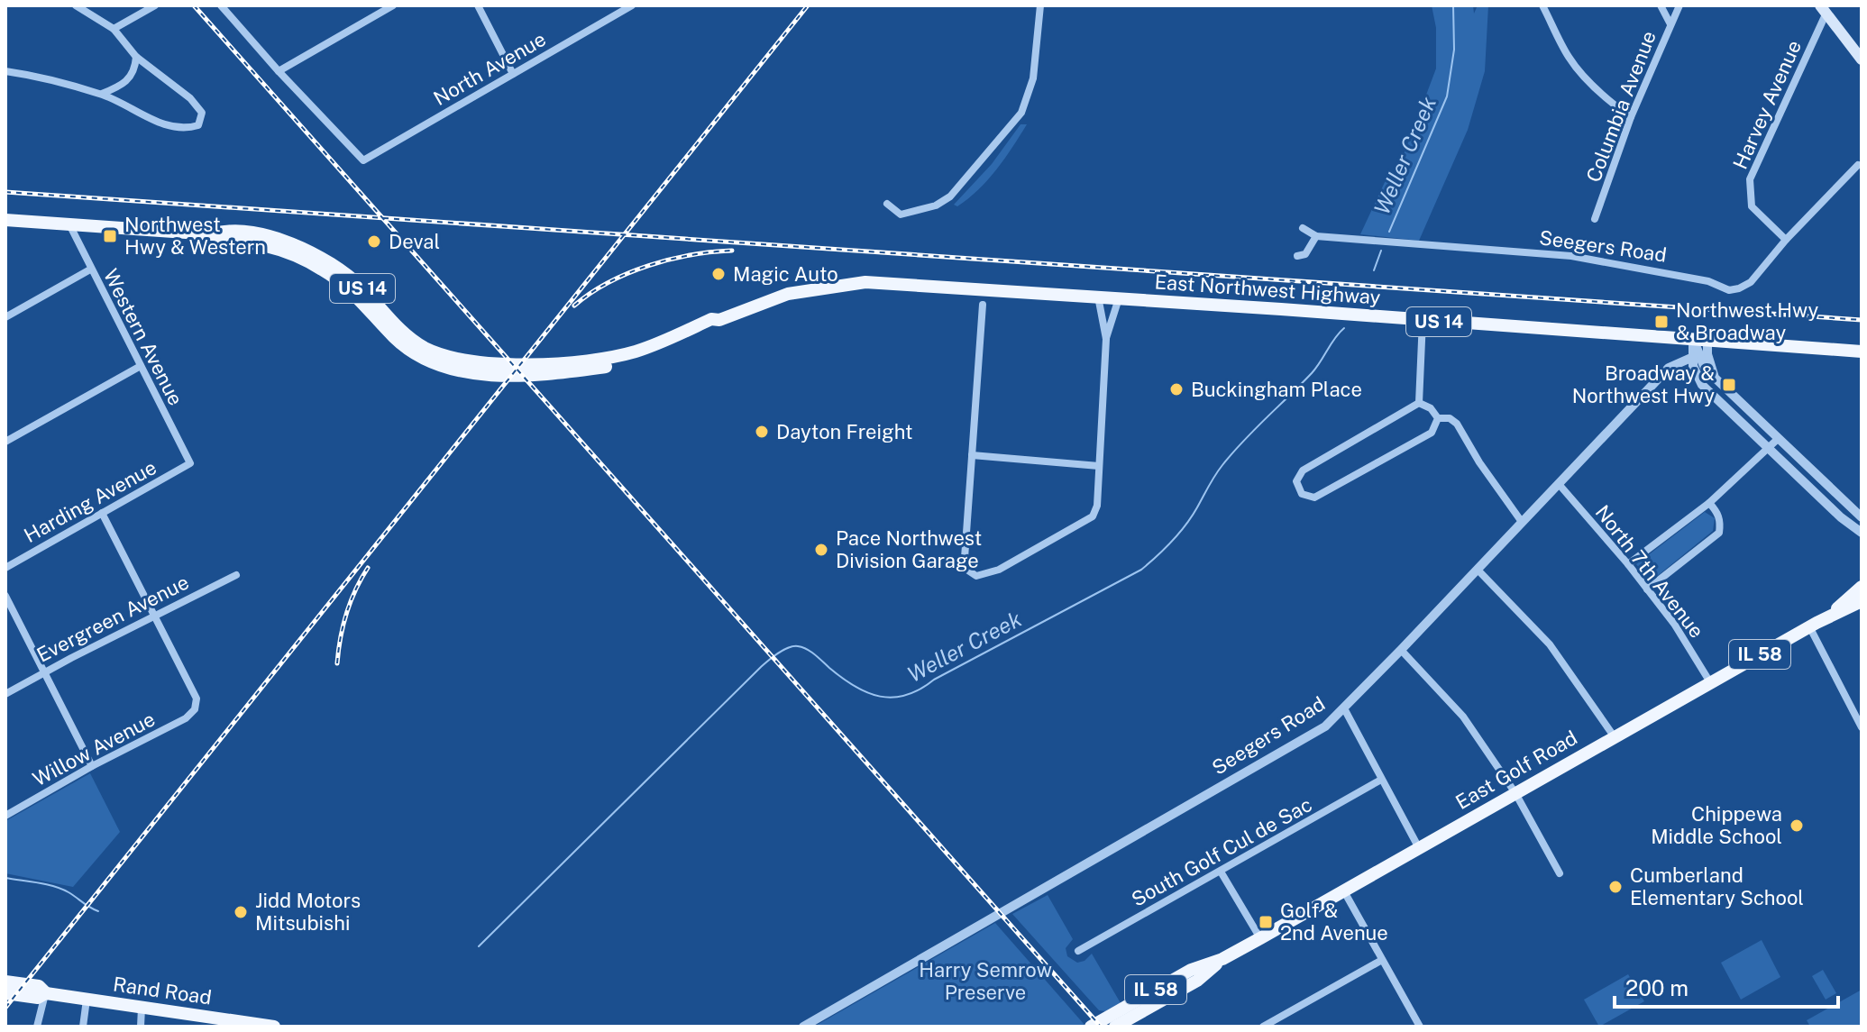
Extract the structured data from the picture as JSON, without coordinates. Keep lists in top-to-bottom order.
{
  "streets": {
    "main road": [
      "US 14",
      "East Northwest Highway",
      "IL 58",
      "East Golf Road",
      "Rand Road"
    ],
    "street": [
      "North Avenue",
      "Harvey Avenue",
      "Columbia Avenue",
      "Seegers Road",
      "Western Avenue",
      "Harding Avenue",
      "North 7th Avenue",
      "Evergreen Avenue",
      "Willow Avenue",
      "South Golf Cul de Sac"
    ]
  },
  "crossings": [
    ["Harvey Avenue", "Seegers Road"],
    ["Seegers Road", "North 7th Avenue"],
    ["East Northwest Highway", "Western Avenue"],
    ["Western Avenue", "Harding Avenue"],
    ["North 7th Avenue", "East Golf Road"],
    ["Evergreen Avenue", "Willow Avenue"]
  ],
  "water": ["Weller Creek"],
  "parks": ["Harry Semrow Preserve"],
  "places": {
    "transit": [
      "Northwest Hwy & Western",
      "Northwest Hwy & Broadway",
      "Broadway & Northwest Hwy",
      "Golf & 2nd Avenue"
    ],
    "other": [
      "Deval",
      "Magic Auto",
      "Buckingham Place",
      "Dayton Freight",
      "Pace Northwest Division Garage",
      "Chippewa Middle School",
      "Cumberland Elementary School",
      "Jidd Motors Mitsubishi"
    ]
  },
  "scale_bar": "200 m"
}
